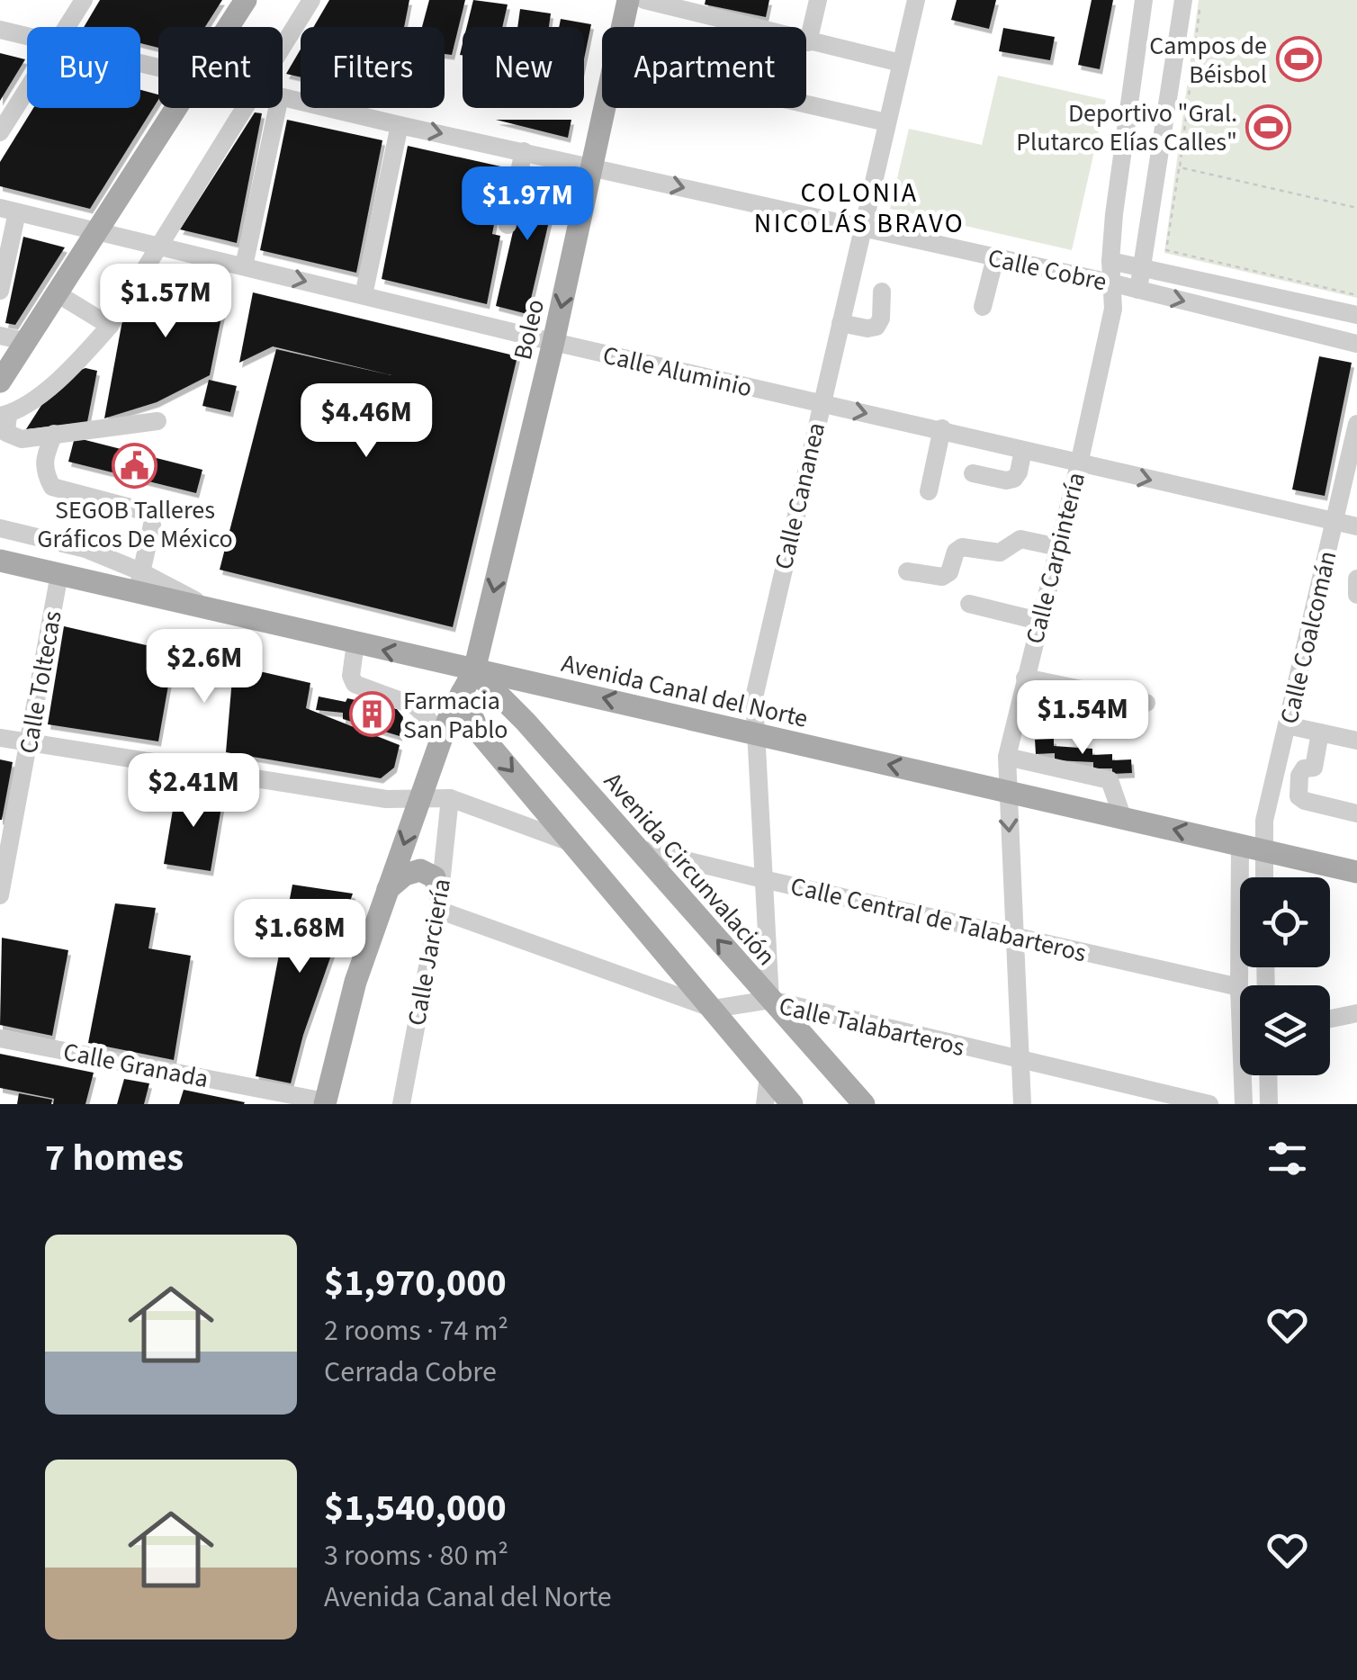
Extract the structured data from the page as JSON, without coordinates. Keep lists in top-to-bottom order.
{
  "streets": {
    "main road": ["Boleo", "Avenida Canal del Norte", "Avenida Circunvalación"],
    "street": [
      "Calle Cobre",
      "Calle Aluminio",
      "Calle Cananea",
      "Calle Carpintería",
      "Calle Coalcomán",
      "Calle Toltecas",
      "Calle Central de Talabarteros",
      "Calle Jarciería",
      "Calle Talabarteros",
      "Calle Granada"
    ]
  },
  "crossings": [
    ["Calle Cobre", "Boleo"],
    ["Calle Cobre", "Calle Cananea"],
    ["Calle Cobre", "Calle Carpintería"],
    ["Boleo", "Calle Aluminio"],
    ["Boleo", "Avenida Canal del Norte"],
    ["Boleo", "Avenida Circunvalación"],
    ["Boleo", "Calle Granada"],
    ["Calle Aluminio", "Calle Cananea"],
    ["Calle Aluminio", "Calle Carpintería"],
    ["Calle Aluminio", "Calle Coalcomán"],
    ["Calle Cananea", "Avenida Canal del Norte"],
    ["Calle Cananea", "Avenida Circunvalación"],
    ["Calle Cananea", "Calle Central de Talabarteros"],
    ["Calle Cananea", "Calle Talabarteros"],
    ["Calle Carpintería", "Avenida Canal del Norte"],
    ["Calle Carpintería", "Calle Central de Talabarteros"],
    ["Calle Carpintería", "Calle Talabarteros"],
    ["Calle Coalcomán", "Avenida Canal del Norte"],
    ["Calle Toltecas", "Avenida Canal del Norte"],
    ["Avenida Canal del Norte", "Avenida Circunvalación"],
    ["Avenida Circunvalación", "Calle Central de Talabarteros"],
    ["Avenida Circunvalación", "Calle Talabarteros"],
    ["Calle Jarciería", "Calle Talabarteros"]
  ],
  "one_way": ["Boleo", "Calle Aluminio", "Avenida Canal del Norte"],
  "districts": ["COLONIA NICOLÁS BRAVO"],
  "places": {
    "sports": ["Campos de Béisbol", "Deportivo \"Gral. Plutarco Elías Calles\""],
    "public building": ["SEGOB Talleres Gráficos De México"],
    "building": ["Farmacia San Pablo"]
  },
  "page": {
    "chip": [
      "Buy",
      "Rent",
      "Filters",
      "New",
      "Apartment"
    ],
    "price": [
      "$1.97M",
      "$1.57M",
      "$4.46M",
      "$2.6M",
      "$1.54M",
      "$2.41M",
      "$1.68M"
    ],
    "heading": "7 homes",
    "list": [
      {
        "name": "$1,970,000",
        "note": "2 rooms · 74 m² · Cerrada Cobre"
      },
      {
        "name": "$1,540,000",
        "note": "3 rooms · 80 m² · Avenida Canal del Norte"
      }
    ]
  }
}
